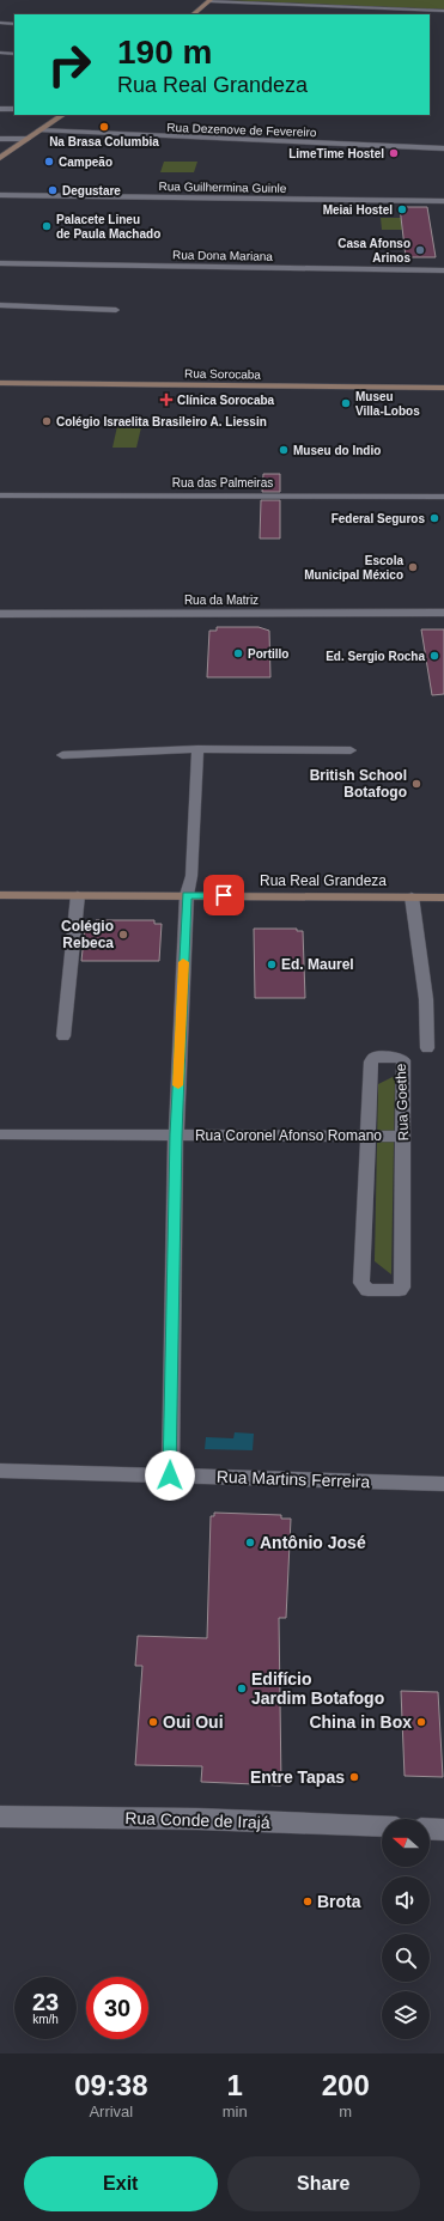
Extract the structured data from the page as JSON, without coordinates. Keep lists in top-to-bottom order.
{
  "streets": {
    "main road": ["Rua Sorocaba", "Rua Real Grandeza"],
    "street": [
      "Rua Dezenove de Fevereiro",
      "Rua Guilhermina Guinle",
      "Rua Dona Mariana",
      "Rua das Palmeiras",
      "Rua da Matriz",
      "Rua Goethe",
      "Rua Coronel Afonso Romano",
      "Rua Martins Ferreira",
      "Rua Conde de Irajá"
    ]
  },
  "crossings": [
    ["Rua Goethe", "Rua Coronel Afonso Romano"]
  ],
  "places": {
    "other": [
      "Na Brasa Columbia",
      "LimeTime Hostel",
      "Campeão",
      "Degustare",
      "Meiai Hostel",
      "Palacete Lineu de Paula Machado",
      "Casa Afonso Arinos",
      "Museu Villa-Lobos",
      "Colégio Israelita Brasileiro A. Liessin",
      "Museu do Indio",
      "Federal Seguros",
      "Escola Municipal México",
      "Portillo",
      "Ed. Sergio Rocha",
      "British School Botafogo",
      "Colégio Rebeca",
      "Ed. Maurel",
      "Antônio José",
      "Edifício Jardim Botafogo",
      "Oui Oui",
      "China in Box",
      "Entre Tapas",
      "Brota"
    ],
    "health": ["Clínica Sorocaba"]
  },
  "north": "left",
  "page": {
    "turn": ["190 m", "Rua Real Grandeza"],
    "speed": "23 km/h",
    "limit": "30",
    "eta": [
      "09:38",
      "Arrival",
      "1",
      "min",
      "200",
      "m"
    ],
    "buttons": ["Exit", "Share"]
  }
}
